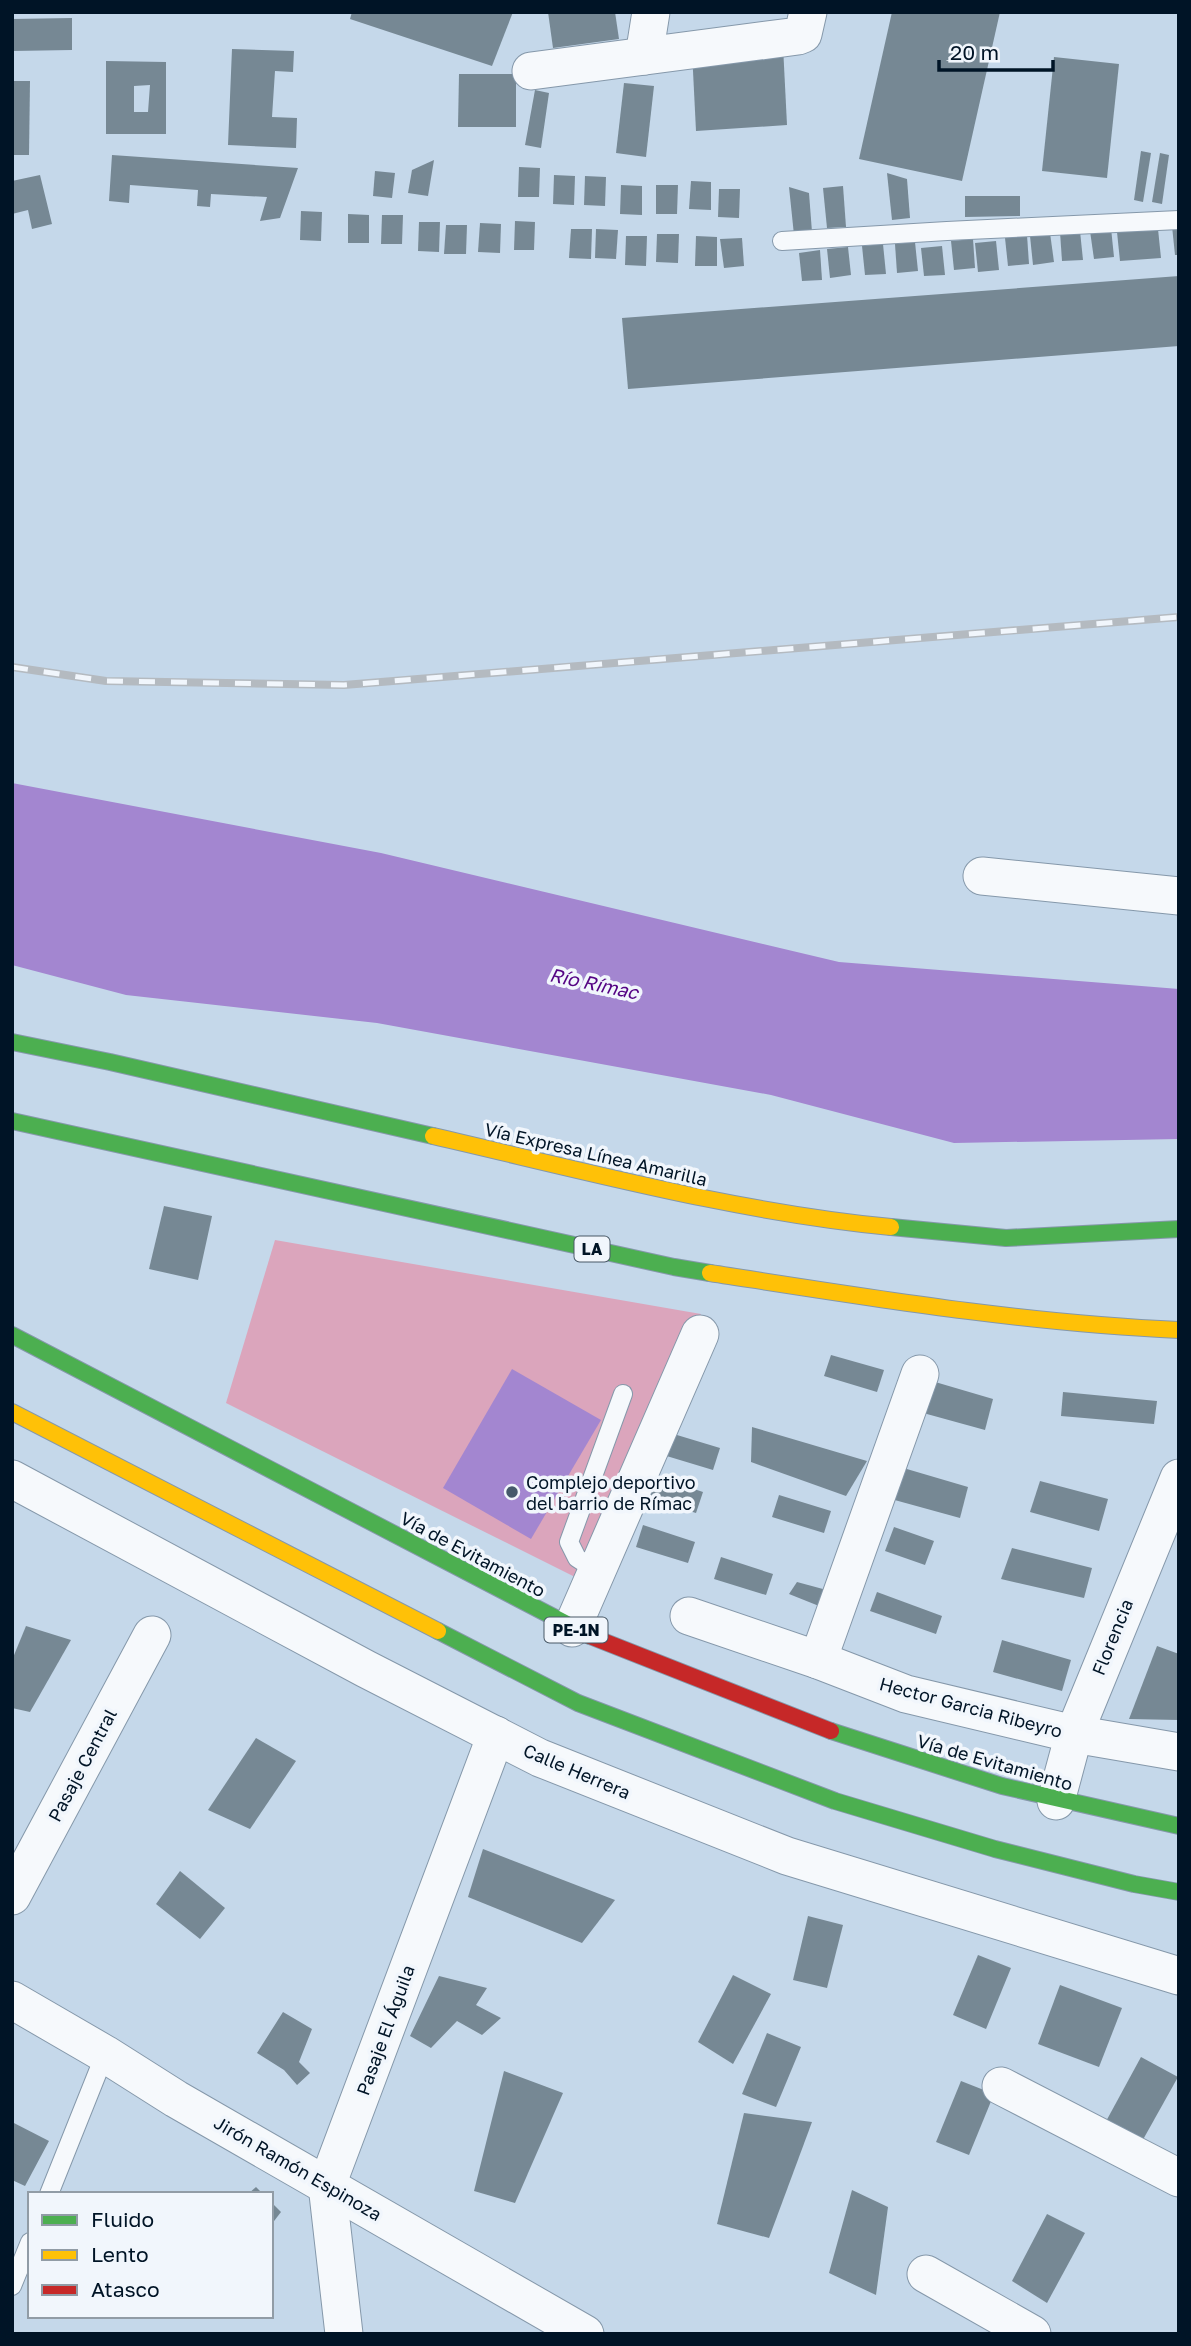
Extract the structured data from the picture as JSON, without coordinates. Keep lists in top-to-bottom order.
{
  "streets": {
    "highway": [
      "Vía Expresa Línea Amarilla",
      "LA",
      "Vía de Evitamiento",
      "PE-1N"
    ],
    "street": [
      "Florencia",
      "Hector Garcia Ribeyro",
      "Pasaje Central",
      "Calle Herrera",
      "Pasaje El Águila",
      "Jirón Ramón Espinoza"
    ]
  },
  "crossings": [
    ["Vía de Evitamiento", "Florencia"],
    ["Florencia", "Hector Garcia Ribeyro"],
    ["Calle Herrera", "Pasaje El Águila"],
    ["Pasaje El Águila", "Jirón Ramón Espinoza"]
  ],
  "water": ["Río Rímac"],
  "places": ["Complejo deportivo del barrio de Rímac"],
  "legend": ["Fluido", "Lento", "Atasco"],
  "scale_bar": "20 m"
}
